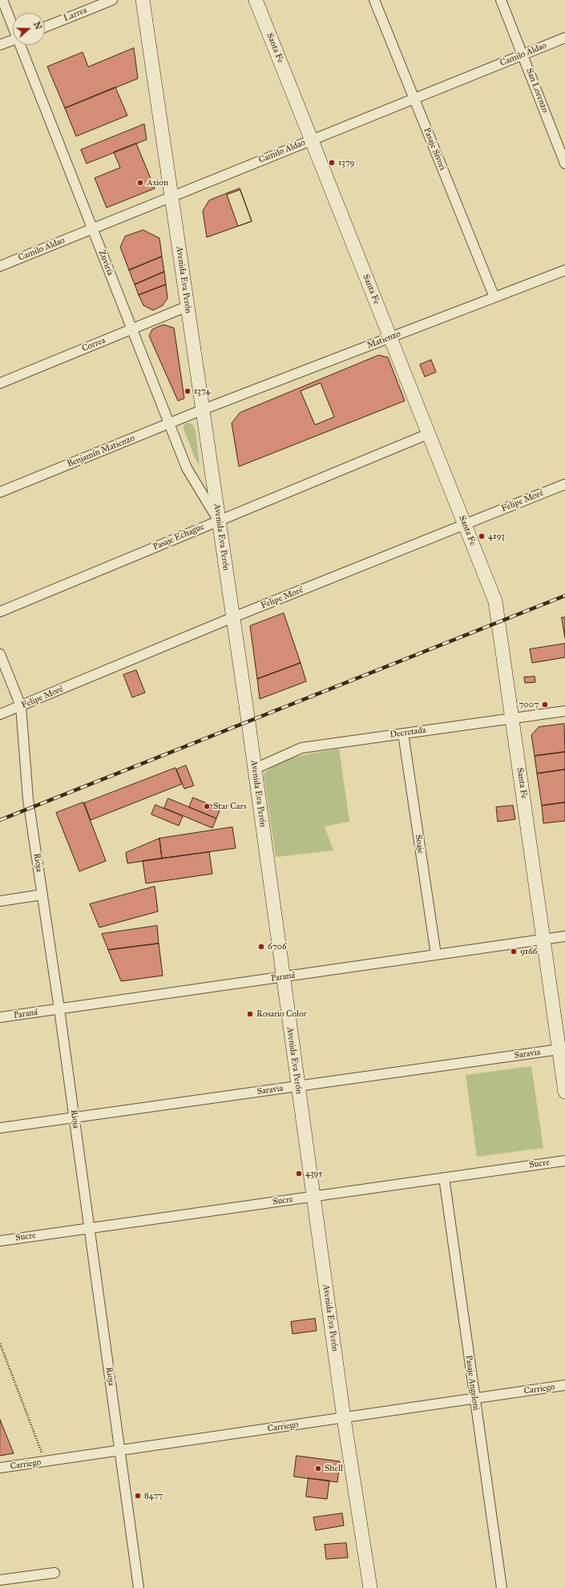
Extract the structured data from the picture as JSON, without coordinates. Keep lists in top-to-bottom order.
{
  "streets": {
    "main road": ["Santa Fe", "Avenida Eva Perón"],
    "street": [
      "Larrea",
      "Camilo Aldao",
      "San Lorenzo",
      "Pasaje Sívori",
      "Zuviría",
      "Matienzo",
      "Correa",
      "Benjamín Matienzo",
      "Felipe Moré",
      "Pasaje Echagüe",
      "Decretada",
      "Soaje",
      "Rioja",
      "Paraná",
      "Saravia",
      "Sucre",
      "Pasaje Angeloni",
      "Carriego"
    ]
  },
  "crossings": [
    ["Santa Fe", "Camilo Aldao"],
    ["Santa Fe", "Matienzo"],
    ["Santa Fe", "Felipe Moré"],
    ["Santa Fe", "Pasaje Echagüe"],
    ["Santa Fe", "Decretada"],
    ["Santa Fe", "Paraná"],
    ["Santa Fe", "Saravia"],
    ["Camilo Aldao", "San Lorenzo"],
    ["Camilo Aldao", "Pasaje Sívori"],
    ["Camilo Aldao", "Zuviría"],
    ["Camilo Aldao", "Avenida Eva Perón"],
    ["Pasaje Sívori", "Matienzo"],
    ["Zuviría", "Avenida Eva Perón"],
    ["Zuviría", "Correa"],
    ["Zuviría", "Benjamín Matienzo"],
    ["Zuviría", "Pasaje Echagüe"],
    ["Avenida Eva Perón", "Matienzo"],
    ["Avenida Eva Perón", "Correa"],
    ["Avenida Eva Perón", "Benjamín Matienzo"],
    ["Avenida Eva Perón", "Felipe Moré"],
    ["Avenida Eva Perón", "Pasaje Echagüe"],
    ["Avenida Eva Perón", "Decretada"],
    ["Avenida Eva Perón", "Paraná"],
    ["Avenida Eva Perón", "Saravia"],
    ["Avenida Eva Perón", "Sucre"],
    ["Avenida Eva Perón", "Carriego"],
    ["Matienzo", "Benjamín Matienzo"],
    ["Felipe Moré", "Rioja"],
    ["Decretada", "Soaje"],
    ["Soaje", "Paraná"],
    ["Rioja", "Paraná"],
    ["Rioja", "Saravia"],
    ["Rioja", "Sucre"],
    ["Rioja", "Carriego"],
    ["Sucre", "Pasaje Angeloni"],
    ["Pasaje Angeloni", "Carriego"]
  ],
  "places": [
    "1379",
    "Axion",
    "1374",
    "4193",
    "7007",
    "Star Cars",
    "6706",
    "9166",
    "Rosario Color",
    "4395",
    "Shell",
    "8477"
  ],
  "north": "right"
}
